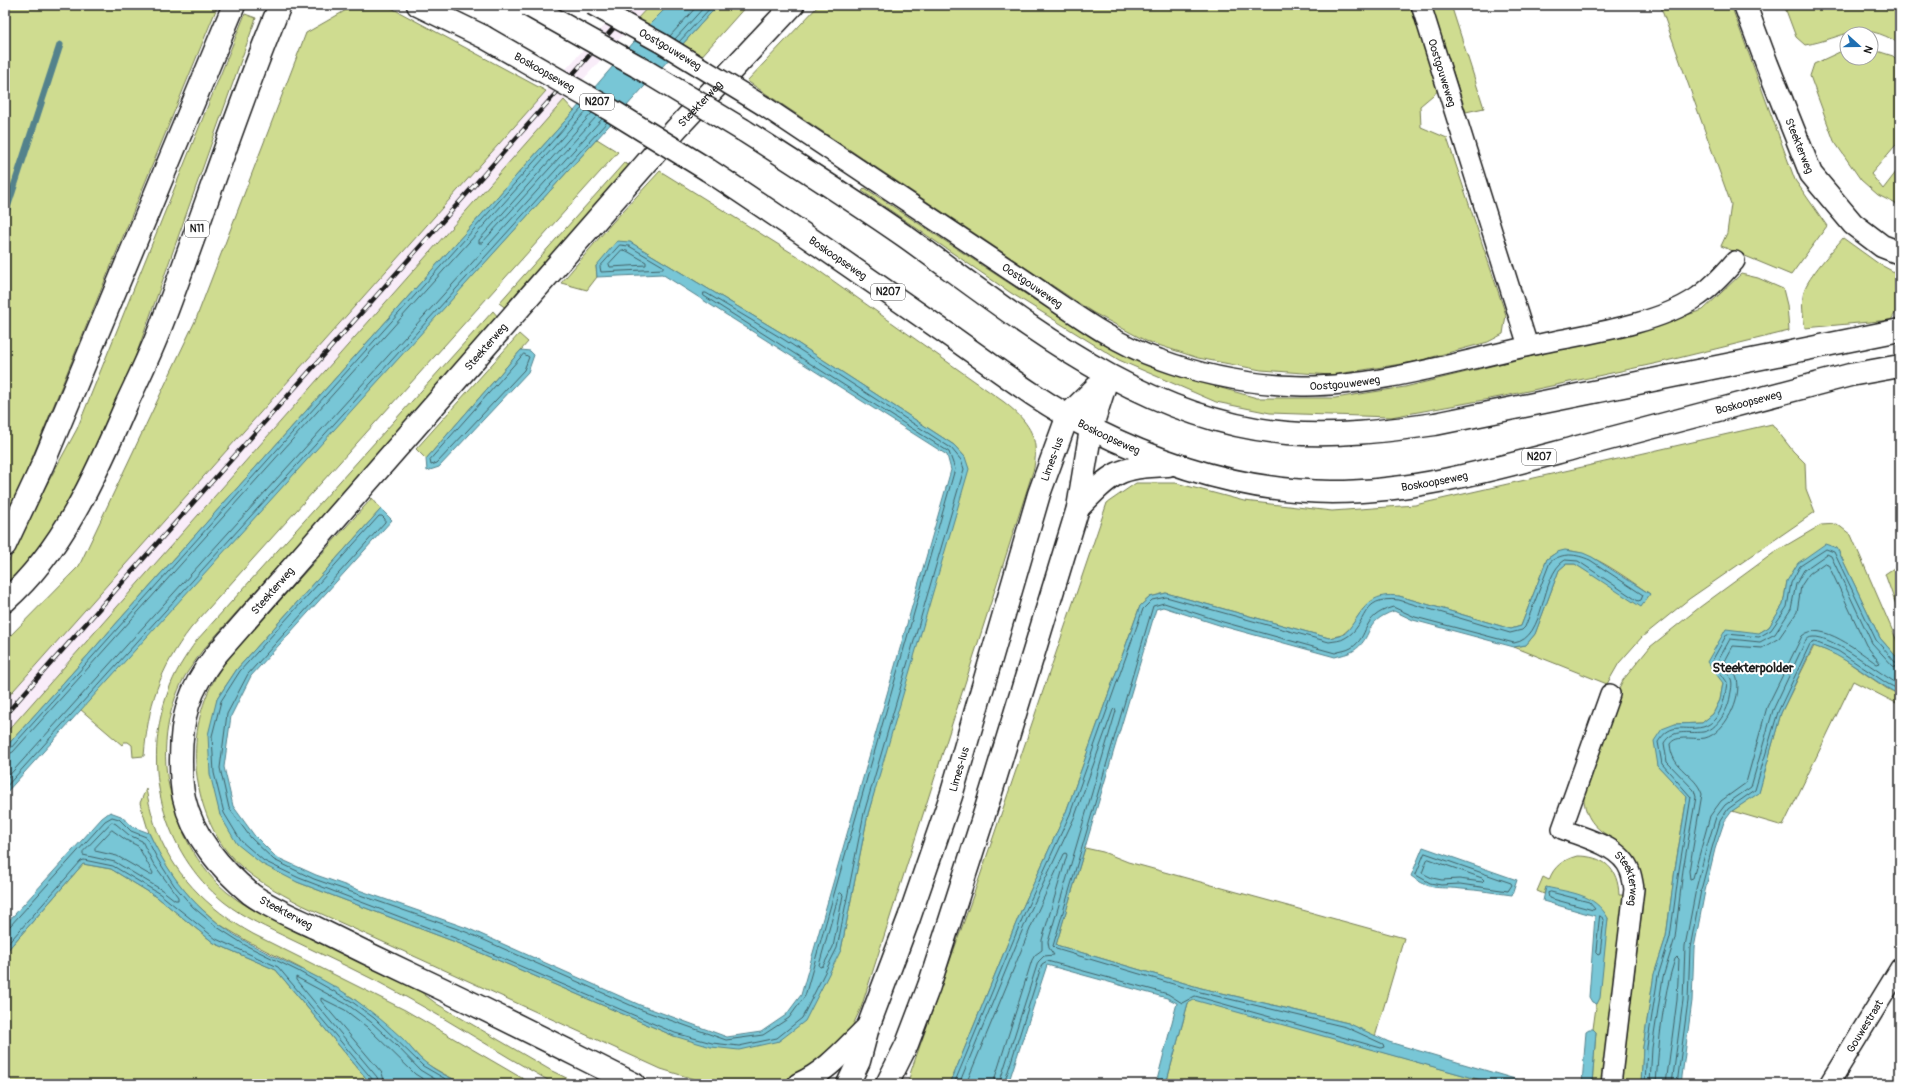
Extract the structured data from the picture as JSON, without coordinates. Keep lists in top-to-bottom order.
{
  "streets": {
    "main road": [
      "Boskoopseweg",
      "N207",
      "Steekterweg",
      "N11",
      "Limes-lus"
    ],
    "street": ["Oostgouweweg", "Gouwestraat"]
  },
  "crossings": [
    ["Boskoopseweg", "Limes-lus"]
  ],
  "districts": ["Steekterpolder"],
  "north": "right"
}
